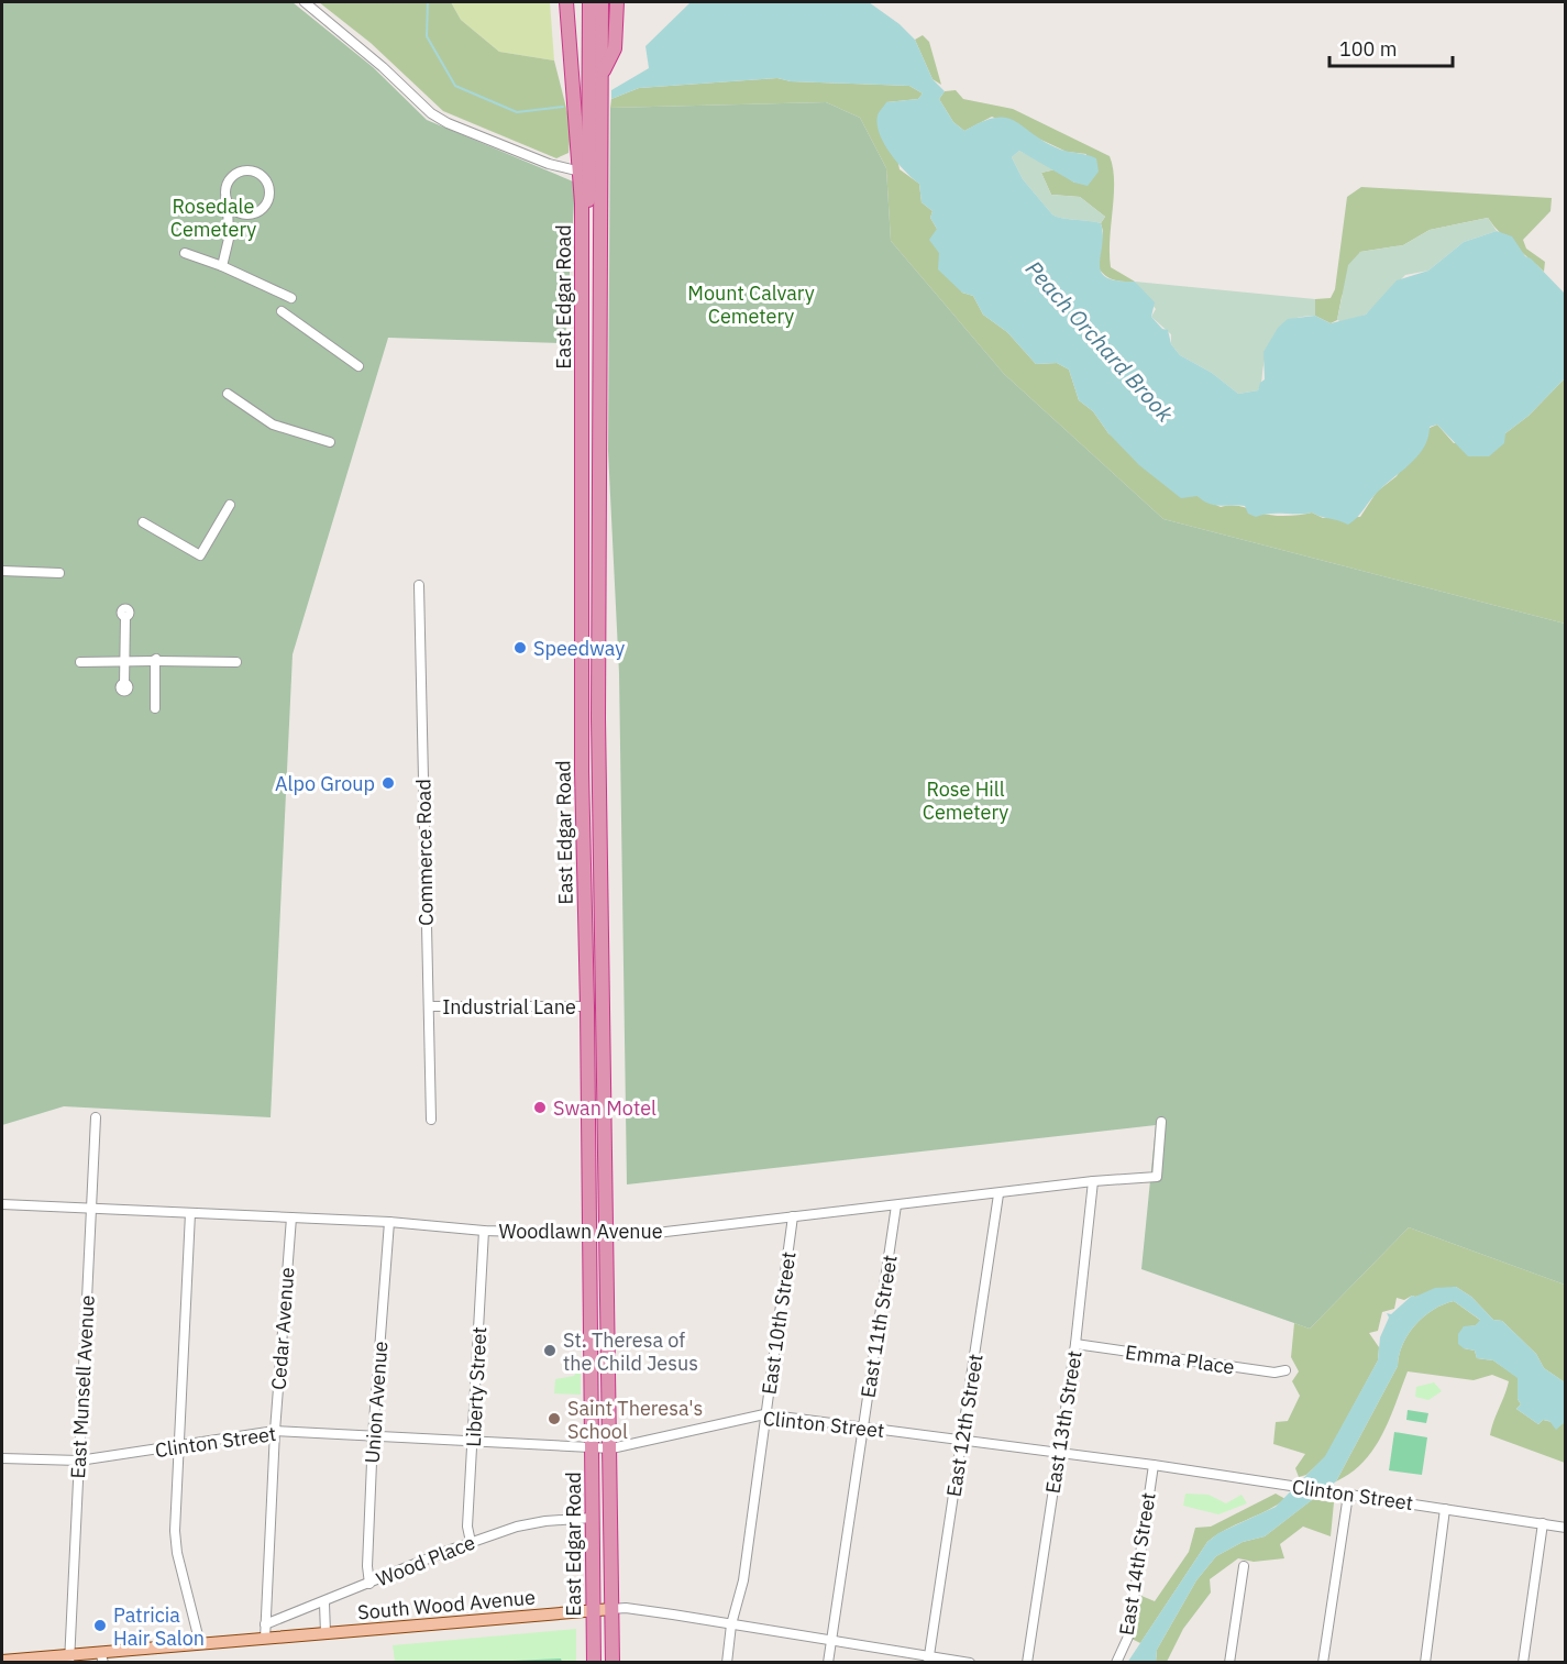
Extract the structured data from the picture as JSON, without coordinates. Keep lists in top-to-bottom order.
{
  "streets": {
    "highway": ["East Edgar Road"],
    "main road": ["South Wood Avenue"],
    "street": [
      "Commerce Road",
      "Industrial Lane",
      "Woodlawn Avenue",
      "East 10th Street",
      "East 11th Street",
      "Cedar Avenue",
      "Emma Place",
      "East Munsell Avenue",
      "Liberty Street",
      "Union Avenue",
      "East 13th Street",
      "Clinton Street",
      "East 12th Street",
      "Wood Place",
      "East 14th Street"
    ]
  },
  "crossings": [
    ["East Edgar Road", "Industrial Lane"],
    ["East Edgar Road", "Woodlawn Avenue"],
    ["East Edgar Road", "Clinton Street"],
    ["East Edgar Road", "Wood Place"],
    ["East Edgar Road", "South Wood Avenue"],
    ["Commerce Road", "Industrial Lane"],
    ["Woodlawn Avenue", "East 10th Street"],
    ["Woodlawn Avenue", "East 11th Street"],
    ["Woodlawn Avenue", "Cedar Avenue"],
    ["Woodlawn Avenue", "East Munsell Avenue"],
    ["Woodlawn Avenue", "Liberty Street"],
    ["Woodlawn Avenue", "Union Avenue"],
    ["Woodlawn Avenue", "East 13th Street"],
    ["Woodlawn Avenue", "East 12th Street"],
    ["East 10th Street", "Clinton Street"],
    ["East 10th Street", "South Wood Avenue"],
    ["East 11th Street", "Clinton Street"],
    ["East 11th Street", "South Wood Avenue"],
    ["Cedar Avenue", "Clinton Street"],
    ["Cedar Avenue", "Wood Place"],
    ["Cedar Avenue", "South Wood Avenue"],
    ["Emma Place", "East 13th Street"],
    ["East Munsell Avenue", "Clinton Street"],
    ["East Munsell Avenue", "South Wood Avenue"],
    ["Liberty Street", "Clinton Street"],
    ["Liberty Street", "Wood Place"],
    ["Union Avenue", "Clinton Street"],
    ["Union Avenue", "Wood Place"],
    ["East 13th Street", "Clinton Street"],
    ["Clinton Street", "East 12th Street"],
    ["Clinton Street", "East 14th Street"],
    ["East 12th Street", "South Wood Avenue"]
  ],
  "water": ["Peach Orchard Brook"],
  "parks": ["Rosedale Cemetery", "Mount Calvary Cemetery", "Rose Hill Cemetery"],
  "places": [
    "Speedway",
    "Alpo Group",
    "Swan Motel",
    "St. Theresa of the Child Jesus",
    "Saint Theresa's School",
    "Patricia Hair Salon"
  ],
  "scale_bar": "100 m"
}
